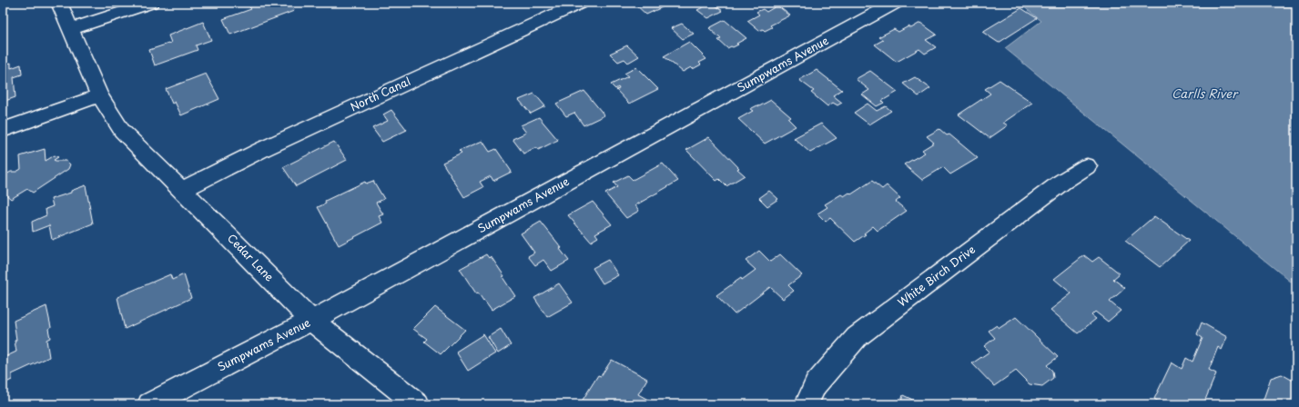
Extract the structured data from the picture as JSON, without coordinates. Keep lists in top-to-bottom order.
{
  "streets": {
    "street": [
      "Sumpwams Avenue",
      "North Canal",
      "Cedar Lane",
      "White Birch Drive"
    ]
  },
  "crossings": [
    ["Sumpwams Avenue", "Cedar Lane"],
    ["North Canal", "Cedar Lane"]
  ],
  "water": ["Carlls River"]
}
